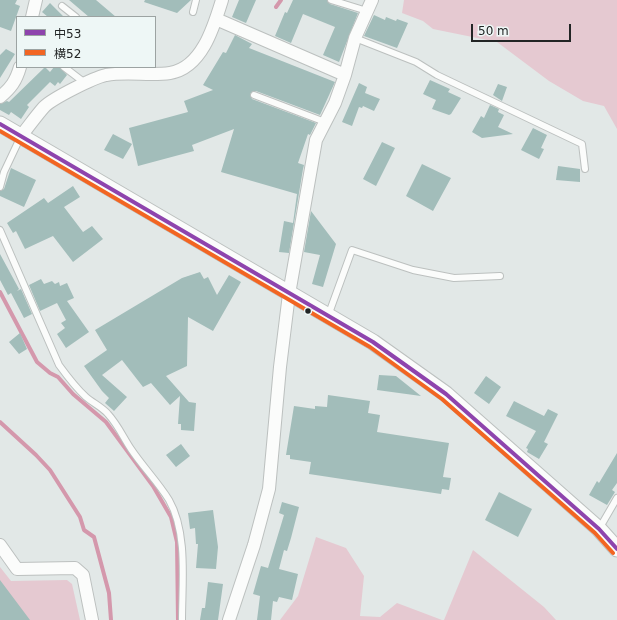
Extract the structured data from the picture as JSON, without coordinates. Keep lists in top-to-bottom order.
{
  "lines": ["transit line 中53", "transit line 横52"],
  "legend": ["中53", "横52"],
  "scale_bar": "50 m"
}
